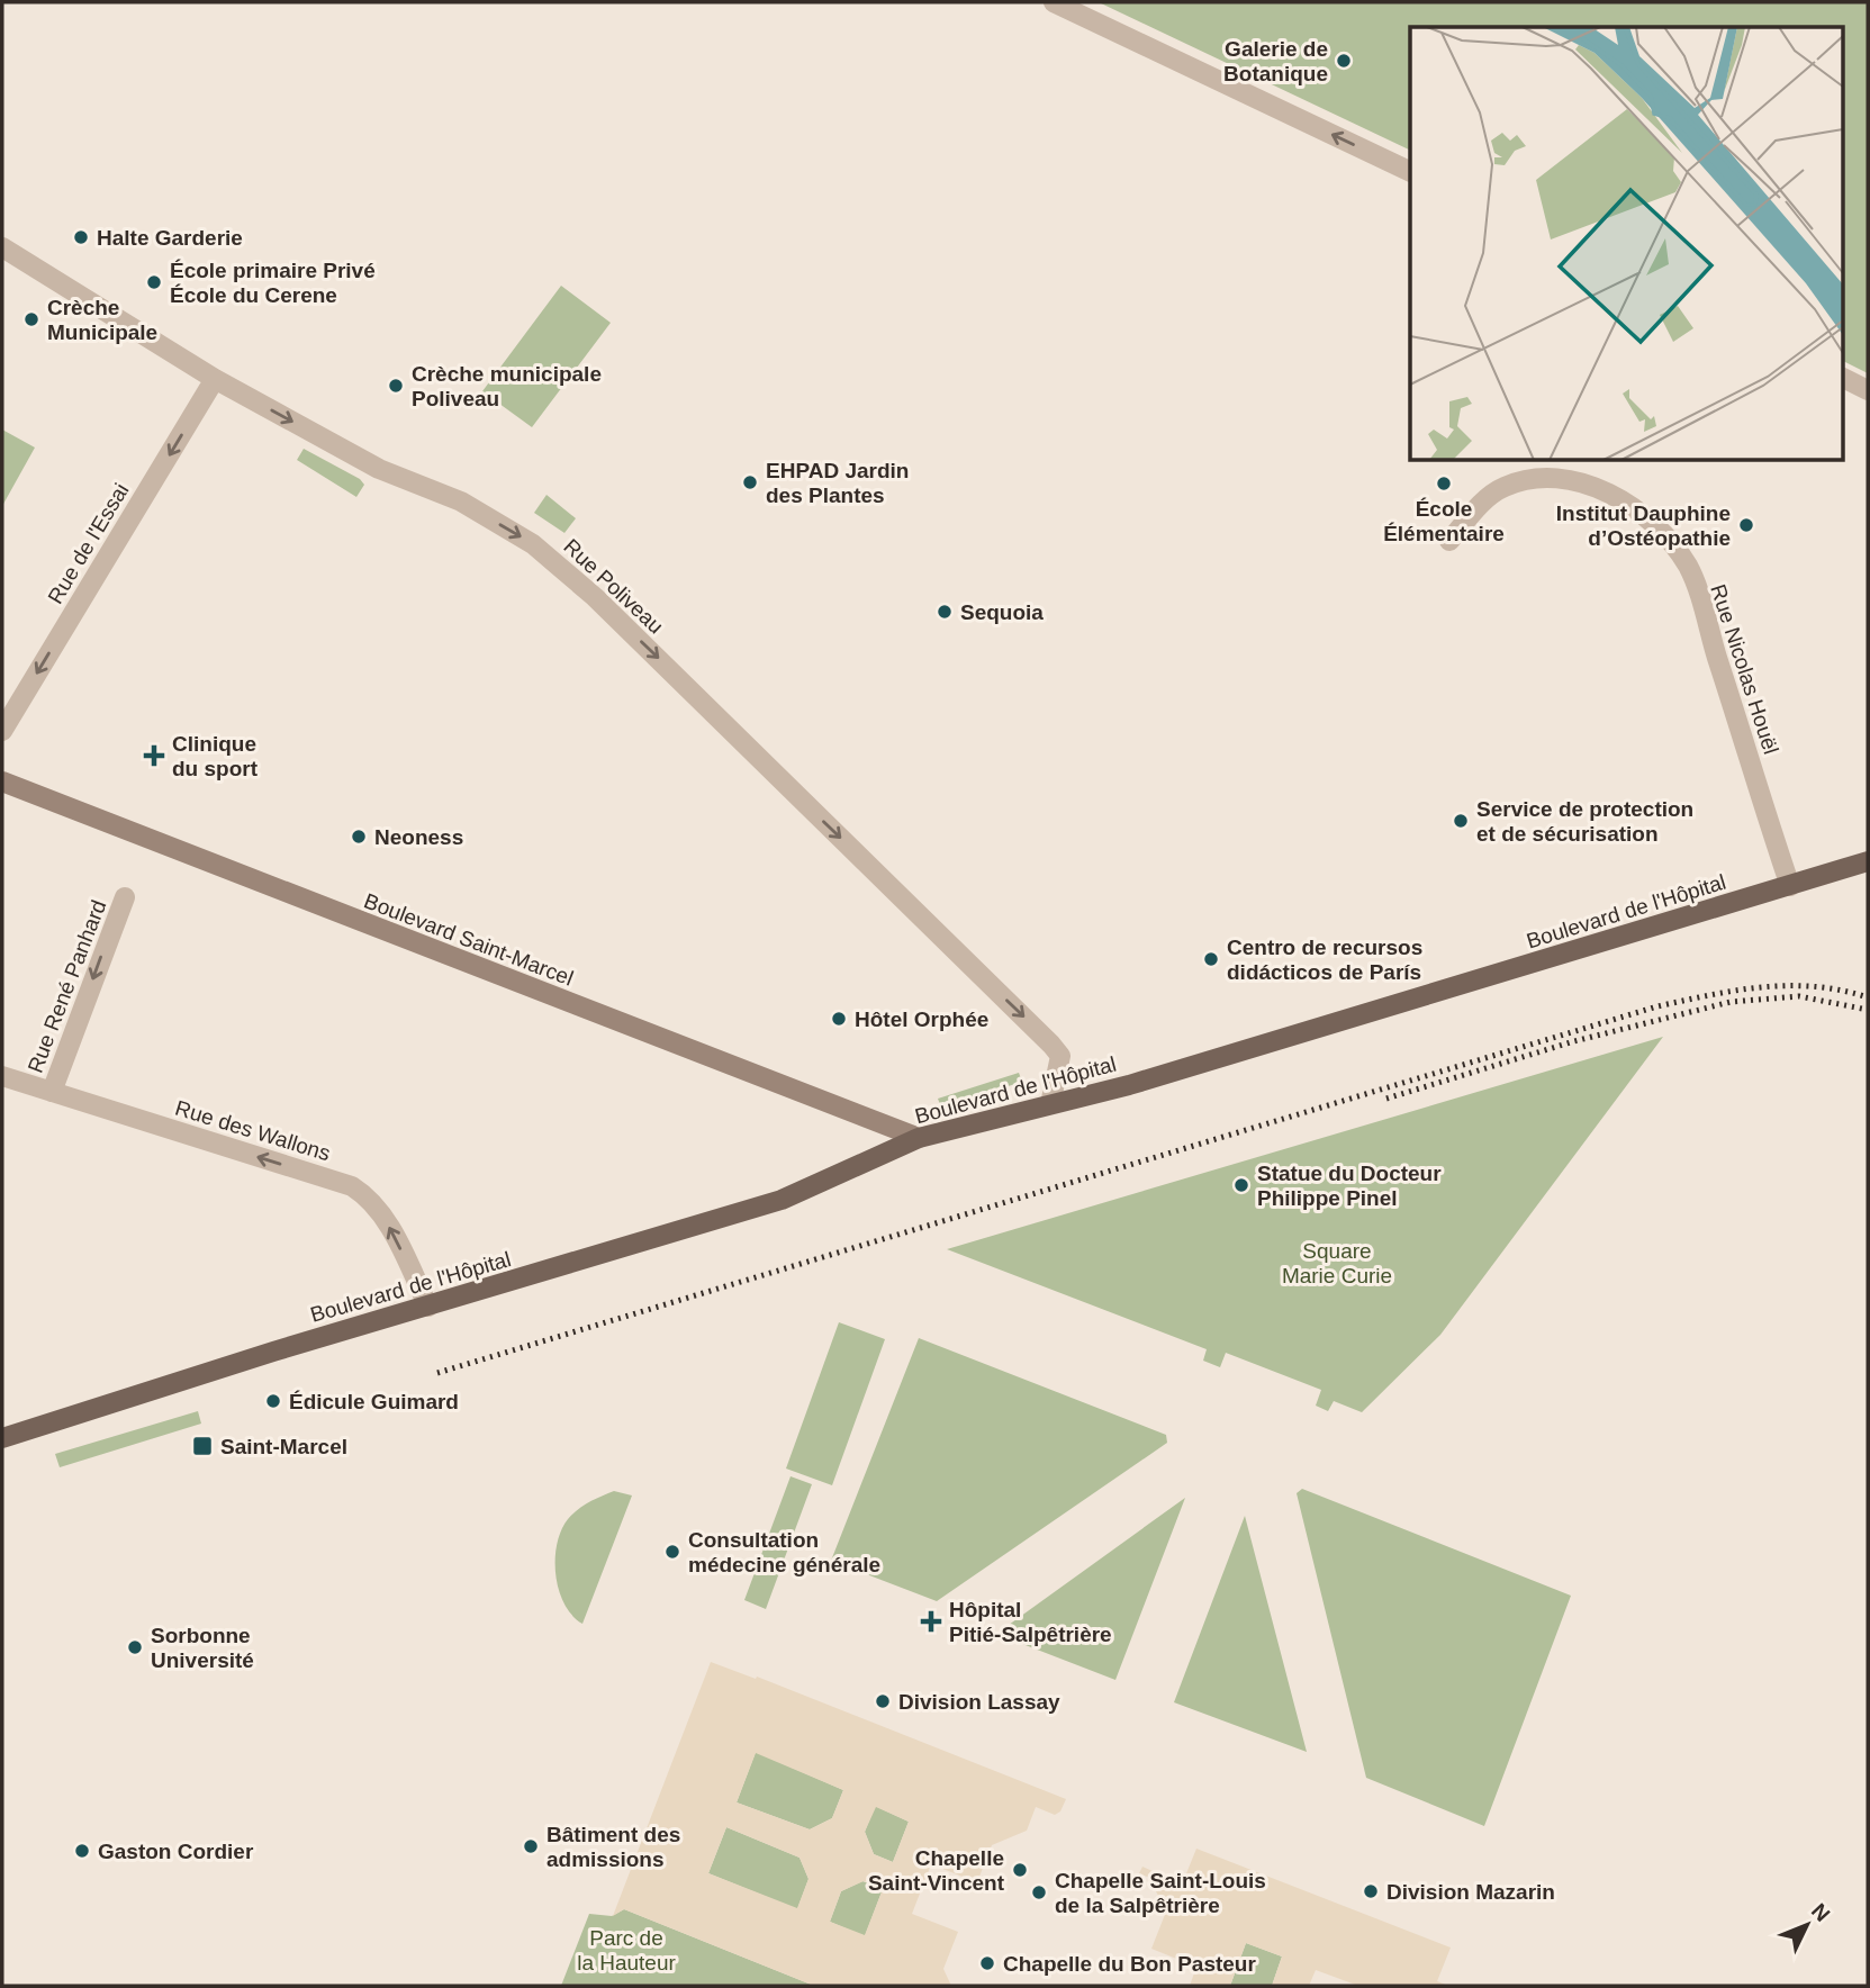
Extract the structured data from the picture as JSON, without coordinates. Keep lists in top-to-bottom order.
{
  "streets": {
    "main road": ["Boulevard de l'Hôpital", "Boulevard Saint-Marcel"],
    "street": [
      "Rue de l'Essai",
      "Rue Poliveau",
      "Rue Nicolas Houël",
      "Rue René Panhard",
      "Rue des Wallons"
    ]
  },
  "crossings": [
    ["Rue de l'Essai", "Rue Poliveau"],
    ["Rue Poliveau", "Boulevard de l'Hôpital"],
    ["Rue Nicolas Houël", "Boulevard de l'Hôpital"],
    ["Boulevard de l'Hôpital", "Boulevard Saint-Marcel"],
    ["Boulevard de l'Hôpital", "Rue des Wallons"],
    ["Rue René Panhard", "Rue des Wallons"]
  ],
  "one_way": [
    "Rue de l'Essai",
    "Rue Poliveau",
    "Rue René Panhard",
    "Rue des Wallons"
  ],
  "parks": ["Square Marie Curie", "Parc de la Hauteur"],
  "places": {
    "other": [
      "Galerie de Botanique",
      "Halte Garderie",
      "École primaire Privé École du Cerene",
      "Crèche Municipale",
      "Crèche municipale Poliveau",
      "EHPAD Jardin des Plantes",
      "École Élémentaire",
      "Institut Dauphine d’Ostéopathie",
      "Sequoia",
      "Service de protection et de sécurisation",
      "Neoness",
      "Centro de recursos didácticos de París",
      "Hôtel Orphée",
      "Statue du Docteur Philippe Pinel",
      "Édicule Guimard",
      "Consultation médecine générale",
      "Sorbonne Université",
      "Division Lassay",
      "Bâtiment des admissions",
      "Gaston Cordier",
      "Chapelle Saint-Vincent",
      "Division Mazarin",
      "Chapelle Saint-Louis de la Salpêtrière",
      "Chapelle du Bon Pasteur"
    ],
    "health": ["Clinique du sport", "Hôpital Pitié-Salpêtrière"],
    "transit": ["Saint-Marcel"]
  },
  "north": "top right"
}
